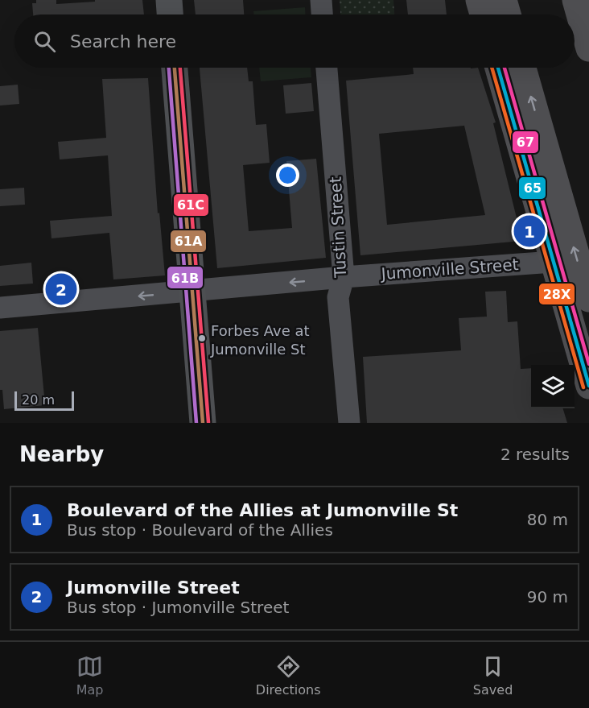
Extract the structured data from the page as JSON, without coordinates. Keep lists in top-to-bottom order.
{
  "streets": {
    "street": ["Tustin Street", "Jumonville Street"]
  },
  "crossings": [
    ["Tustin Street", "Jumonville Street"]
  ],
  "one_way": ["Jumonville Street"],
  "places": ["Forbes Ave at Jumonville St"],
  "lines": [
    "transit line 65",
    "transit line 61A",
    "transit line 61B",
    "transit line 61C",
    "transit line 28X",
    "transit line 67"
  ],
  "scale_bar": "20 m",
  "page": {
    "search": "Search here",
    "pins": ["1", "2"],
    "scale": "20 m",
    "heading": ["Nearby", "2 results"],
    "list": [
      {
        "mark": "1",
        "name": "Boulevard of the Allies at Jumonville St",
        "note": "Bus stop · Boulevard of the Allies",
        "value": "80 m"
      },
      {
        "mark": "2",
        "name": "Jumonville Street",
        "note": "Bus stop · Jumonville Street",
        "value": "90 m"
      }
    ],
    "nav": ["Map", "Directions", "Saved"]
  }
}
